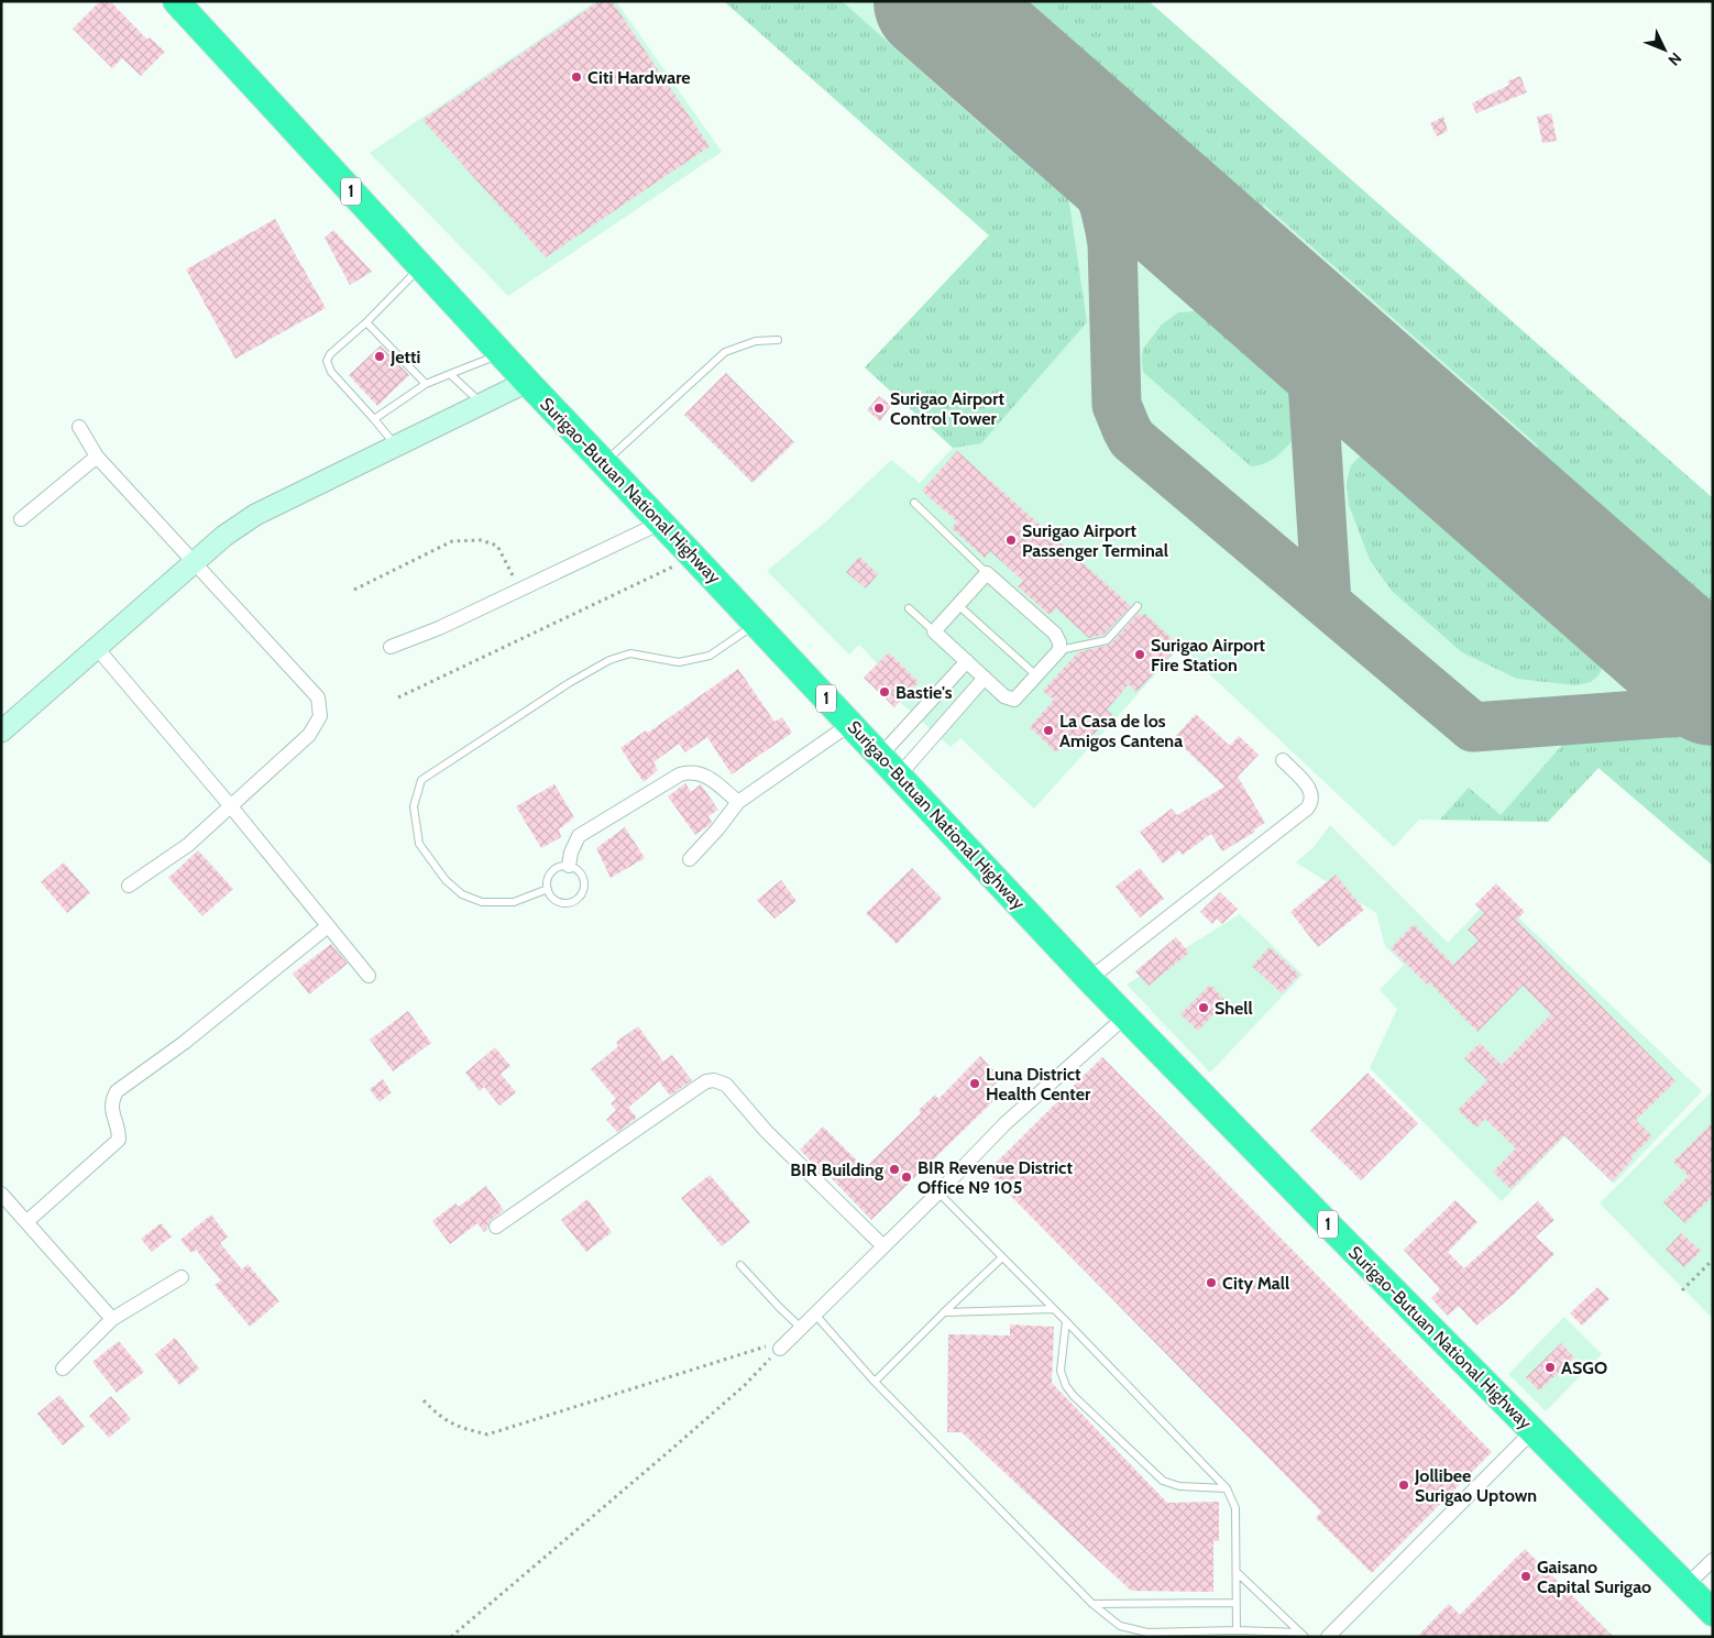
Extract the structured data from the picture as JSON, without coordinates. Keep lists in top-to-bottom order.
{
  "streets": {
    "highway": ["1", "Surigao-Butuan National Highway"]
  },
  "places": [
    "Citi Hardware",
    "Jetti",
    "Surigao Airport Control Tower",
    "Surigao Airport Passenger Terminal",
    "Surigao Airport Fire Station",
    "Bastie's",
    "La Casa de los Amigos Cantena",
    "Shell",
    "Luna District Health Center",
    "BIR Building",
    "BIR Revenue District Office № 105",
    "City Mall",
    "ASGO",
    "Jollibee Surigao Uptown",
    "Gaisano Capital Surigao"
  ],
  "north": "bottom right"
}
